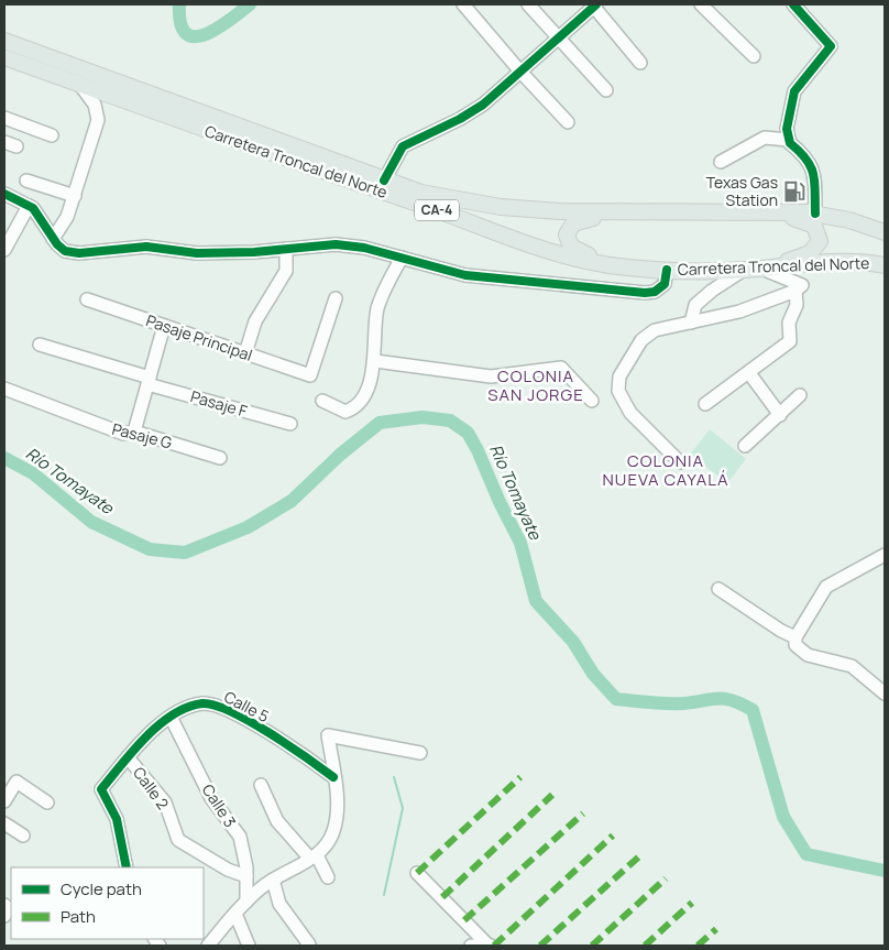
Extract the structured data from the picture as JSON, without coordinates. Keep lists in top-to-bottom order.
{
  "streets": {
    "main road": ["Carretera Troncal del Norte", "CA-4"],
    "street": [
      "Pasaje Principal",
      "Pasaje F",
      "Pasaje G",
      "Calle 5",
      "Calle 2",
      "Calle 3"
    ]
  },
  "crossings": [
    ["Calle 5", "Calle 2"],
    ["Calle 5", "Calle 3"],
    ["Calle 2", "Calle 3"]
  ],
  "districts": ["COLONIA SAN JORGE", "COLONIA NUEVA CAYALÁ"],
  "water": ["Río Tomayate"],
  "places": {
    "fuel station": ["Texas Gas Station"]
  },
  "legend": ["Cycle path", "Path"]
}
